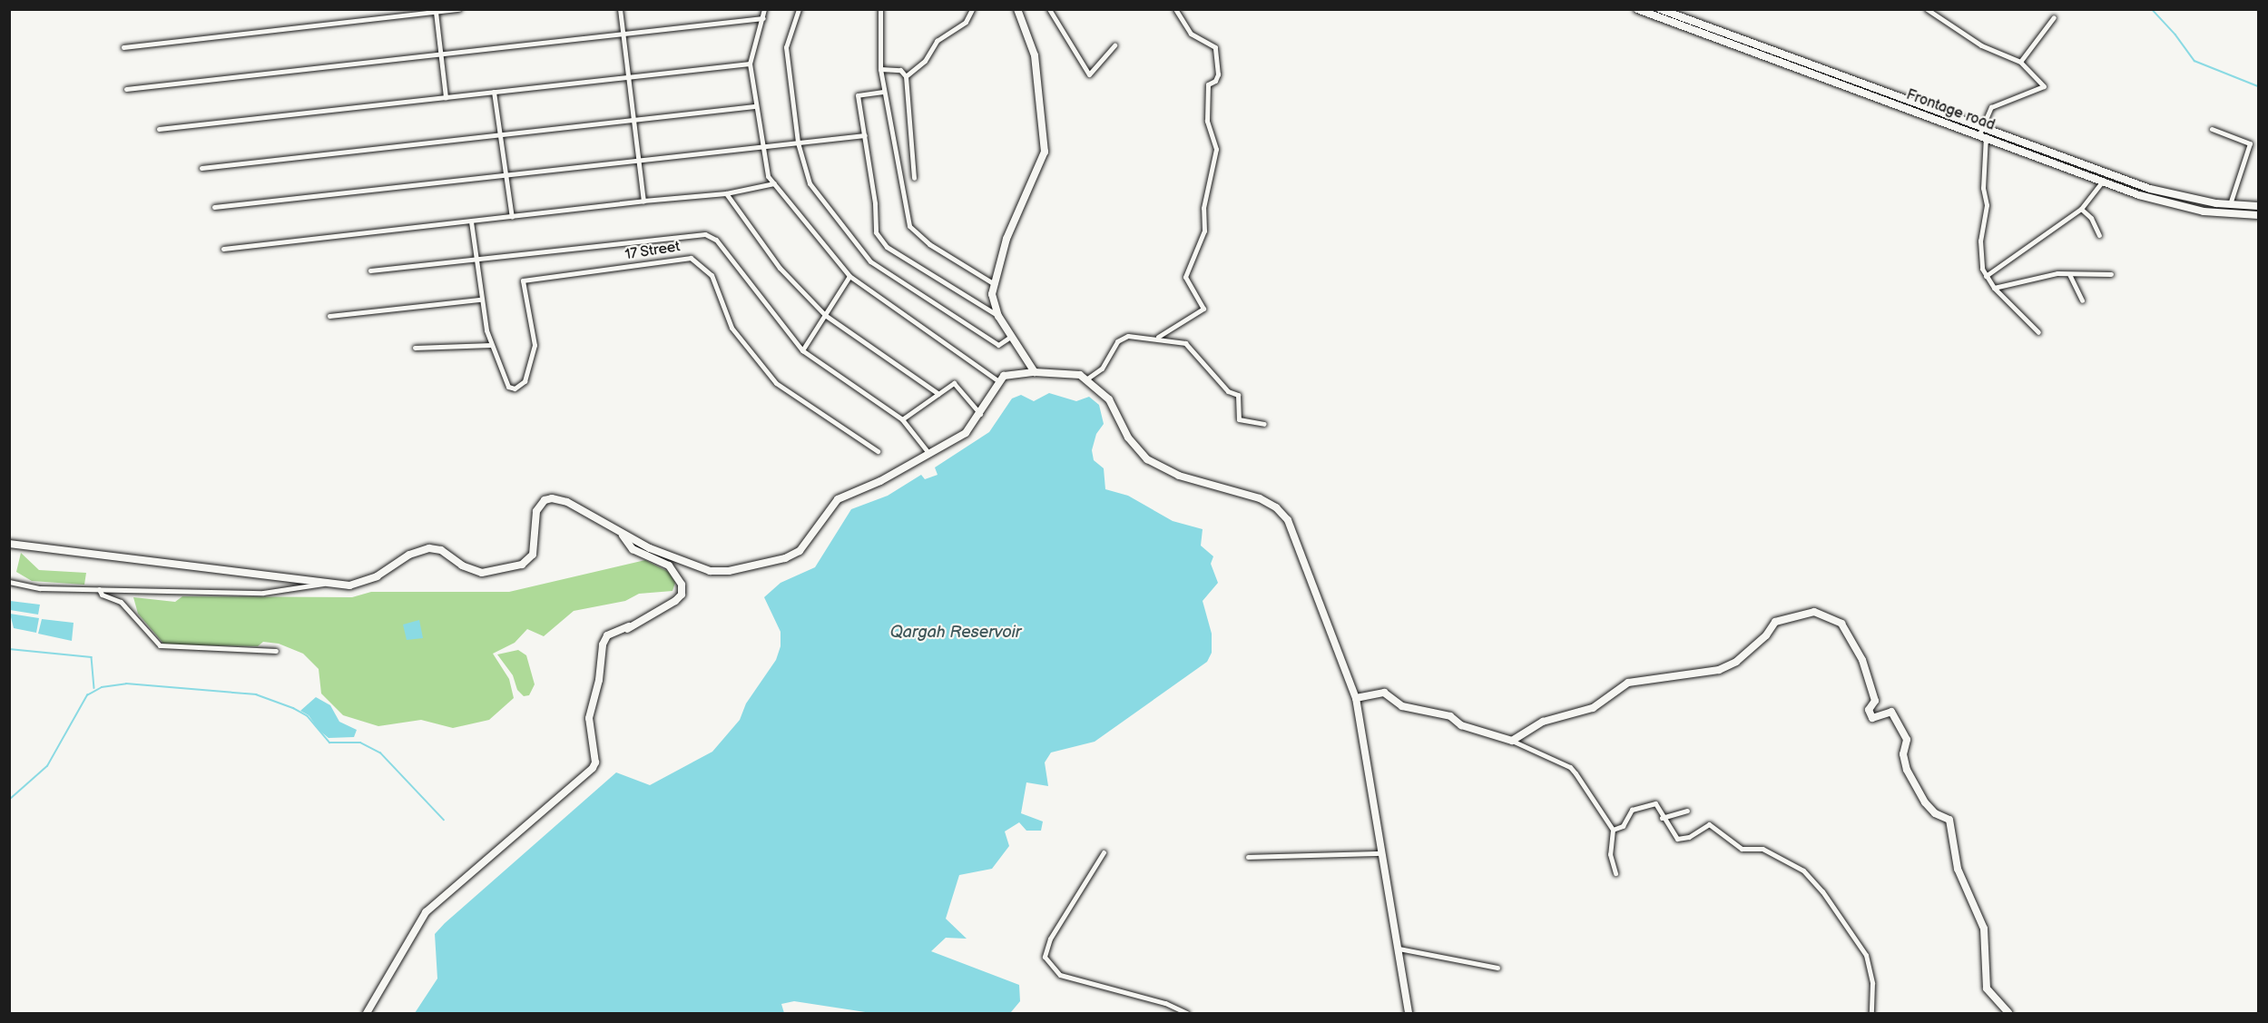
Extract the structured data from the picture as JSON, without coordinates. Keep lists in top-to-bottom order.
{
  "streets": {
    "main road": ["Frontage road"],
    "street": ["17 Street"]
  },
  "water": ["Qargah Reservoir"]
}
